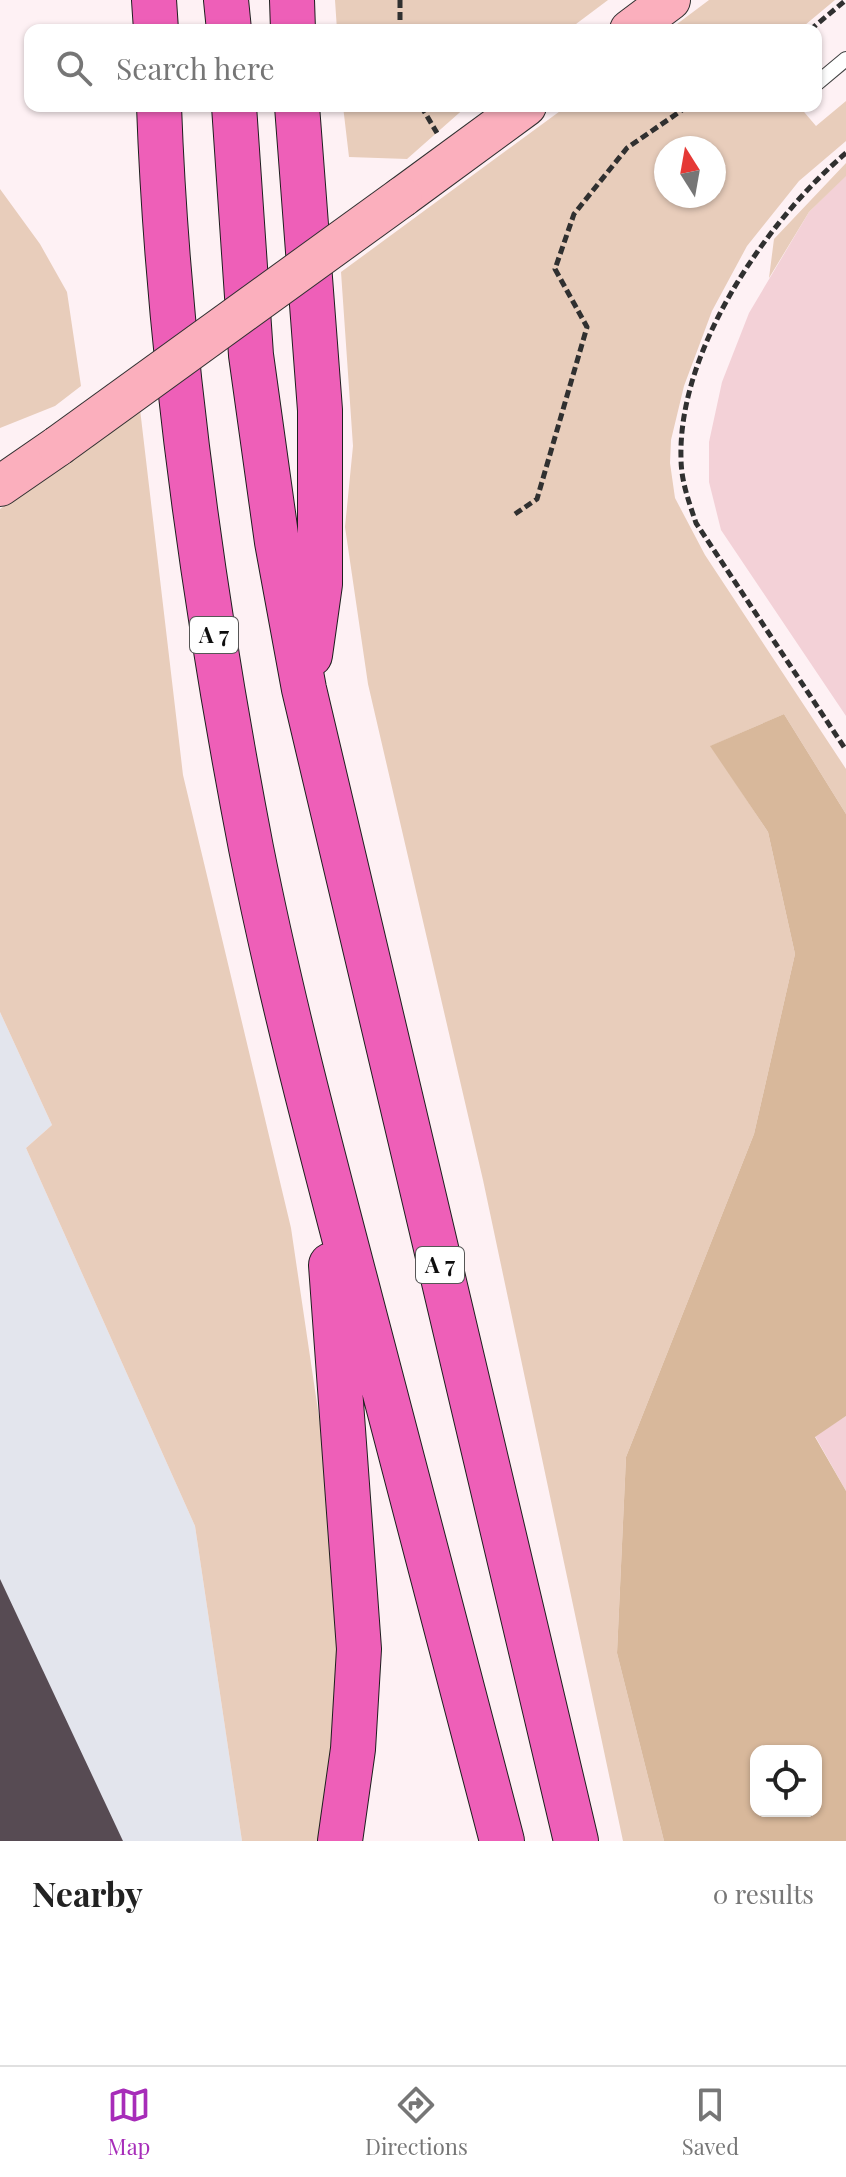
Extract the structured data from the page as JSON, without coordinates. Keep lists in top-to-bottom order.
{
  "streets": {
    "highway": ["A 7"]
  },
  "north": "top",
  "page": {
    "search": "Search here",
    "heading": ["Nearby", "0 results"],
    "nav": ["Map", "Directions", "Saved"]
  }
}
